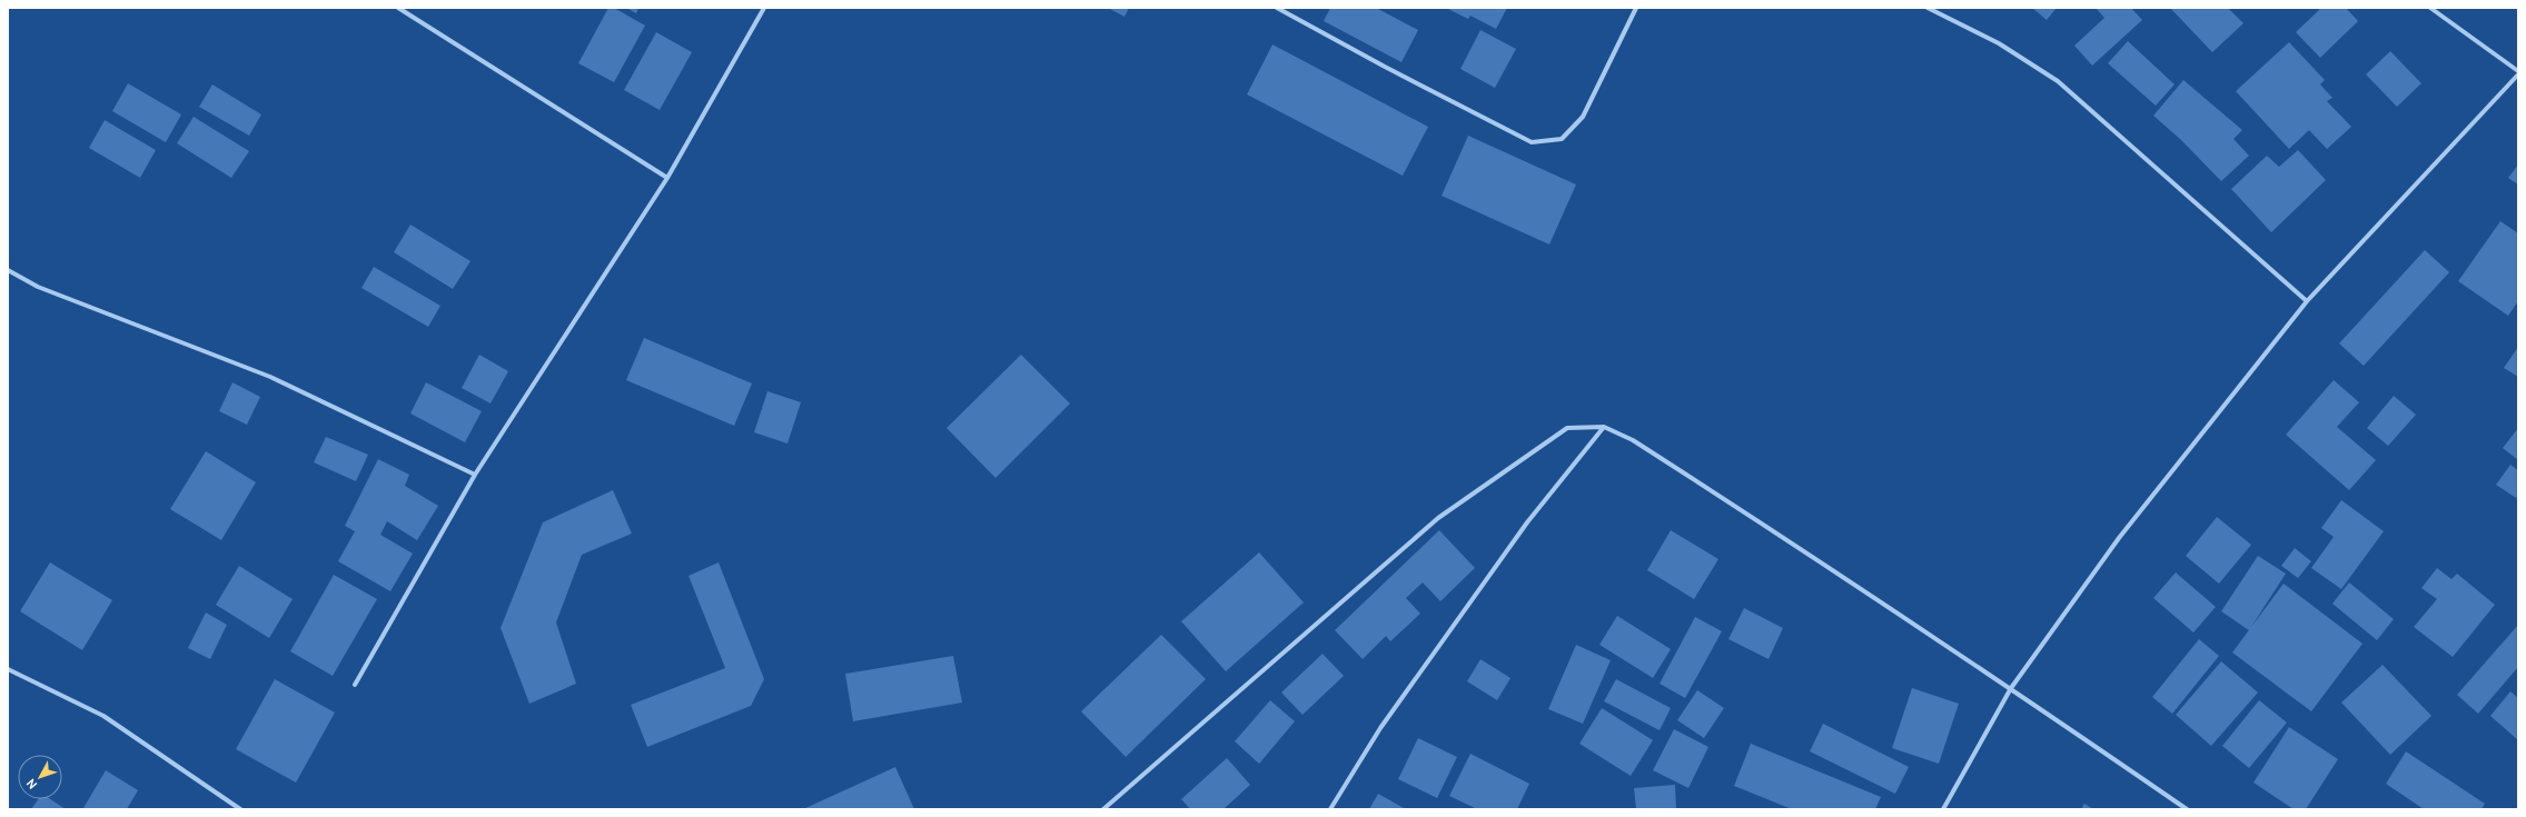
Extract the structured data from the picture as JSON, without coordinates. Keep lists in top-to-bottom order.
{
  "north": "bottom left"
}
